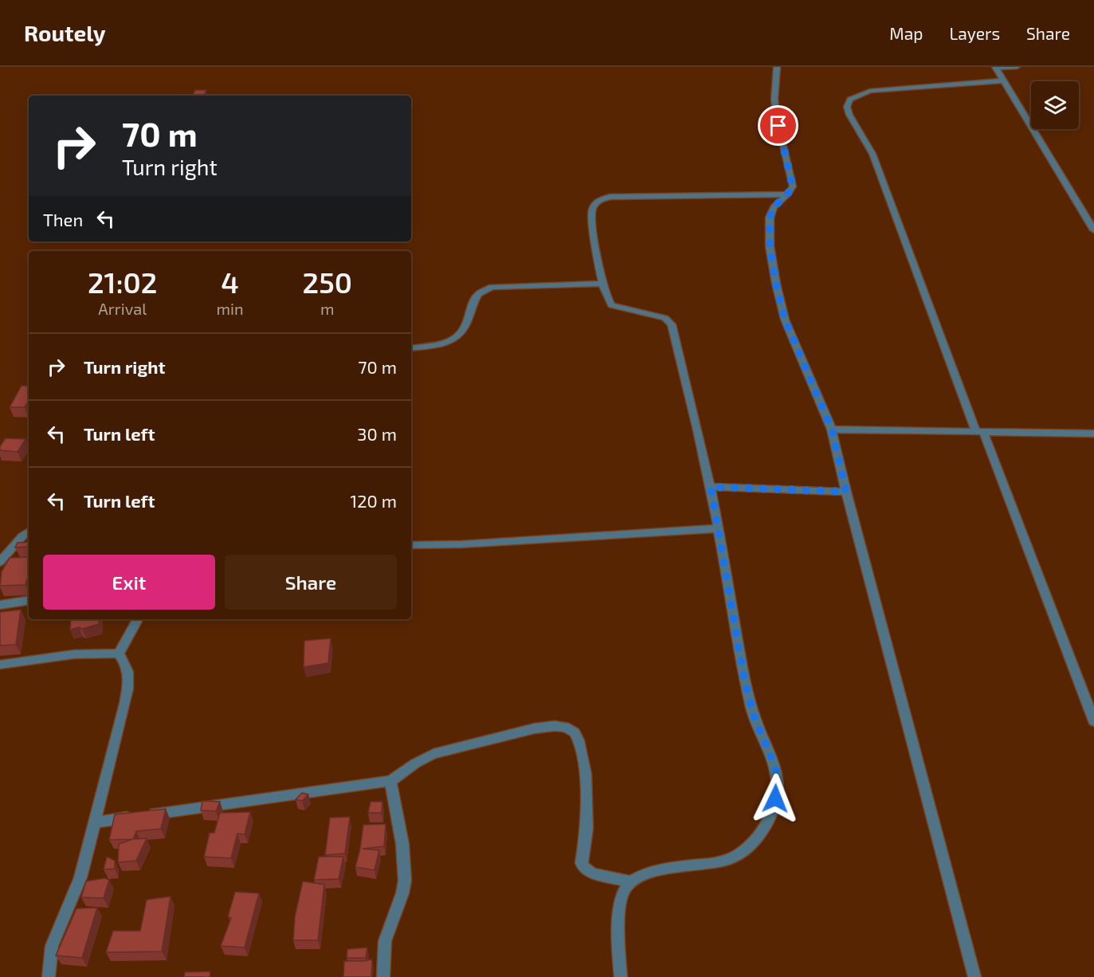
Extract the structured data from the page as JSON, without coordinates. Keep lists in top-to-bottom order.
{
  "page": {
    "header": "Routely",
    "nav": ["Map", "Layers", "Share"],
    "turn": ["70 m", "Turn right"],
    "then": "Then",
    "eta": [
      "21:02",
      "Arrival",
      "4",
      "min",
      "250",
      "m"
    ],
    "list": [
      {
        "name": "Turn right",
        "value": "70 m"
      },
      {
        "name": "Turn left",
        "value": "30 m"
      },
      {
        "name": "Turn left",
        "value": "120 m"
      }
    ],
    "buttons": ["Exit", "Share"]
  }
}
